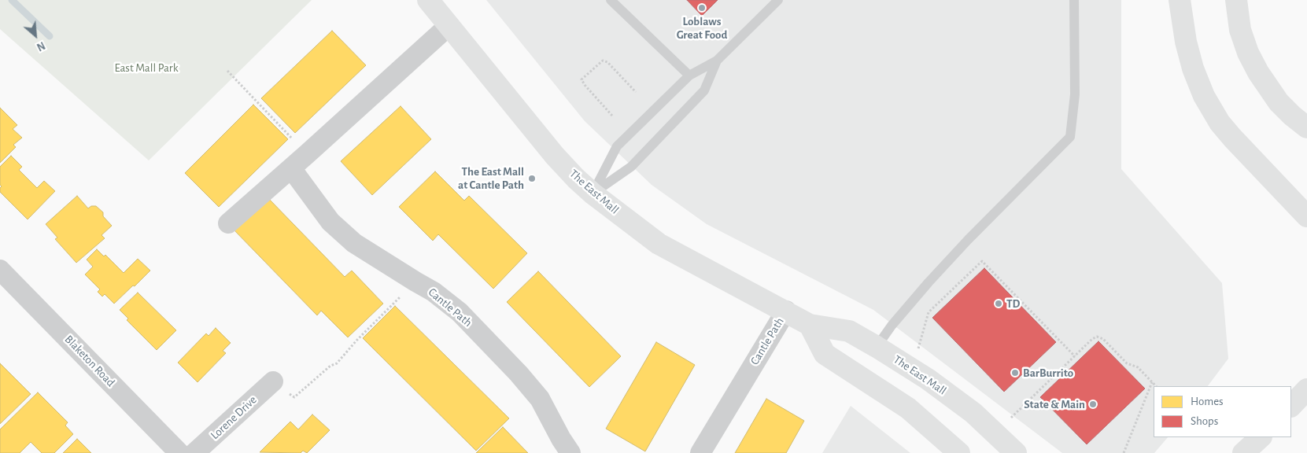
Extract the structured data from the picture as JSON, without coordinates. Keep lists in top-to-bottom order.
{
  "streets": {
    "main road": ["The East Mall"],
    "street": ["Cantle Path", "Blaketon Road", "Lorene Drive"]
  },
  "crossings": [
    ["The East Mall", "Cantle Path"]
  ],
  "parks": ["East Mall Park"],
  "places": [
    "Loblaws Great Food",
    "The East Mall at Cantle Path",
    "TD",
    "BarBurrito",
    "State & Main"
  ],
  "legend": ["Homes", "Shops"],
  "north": "bottom right"
}
